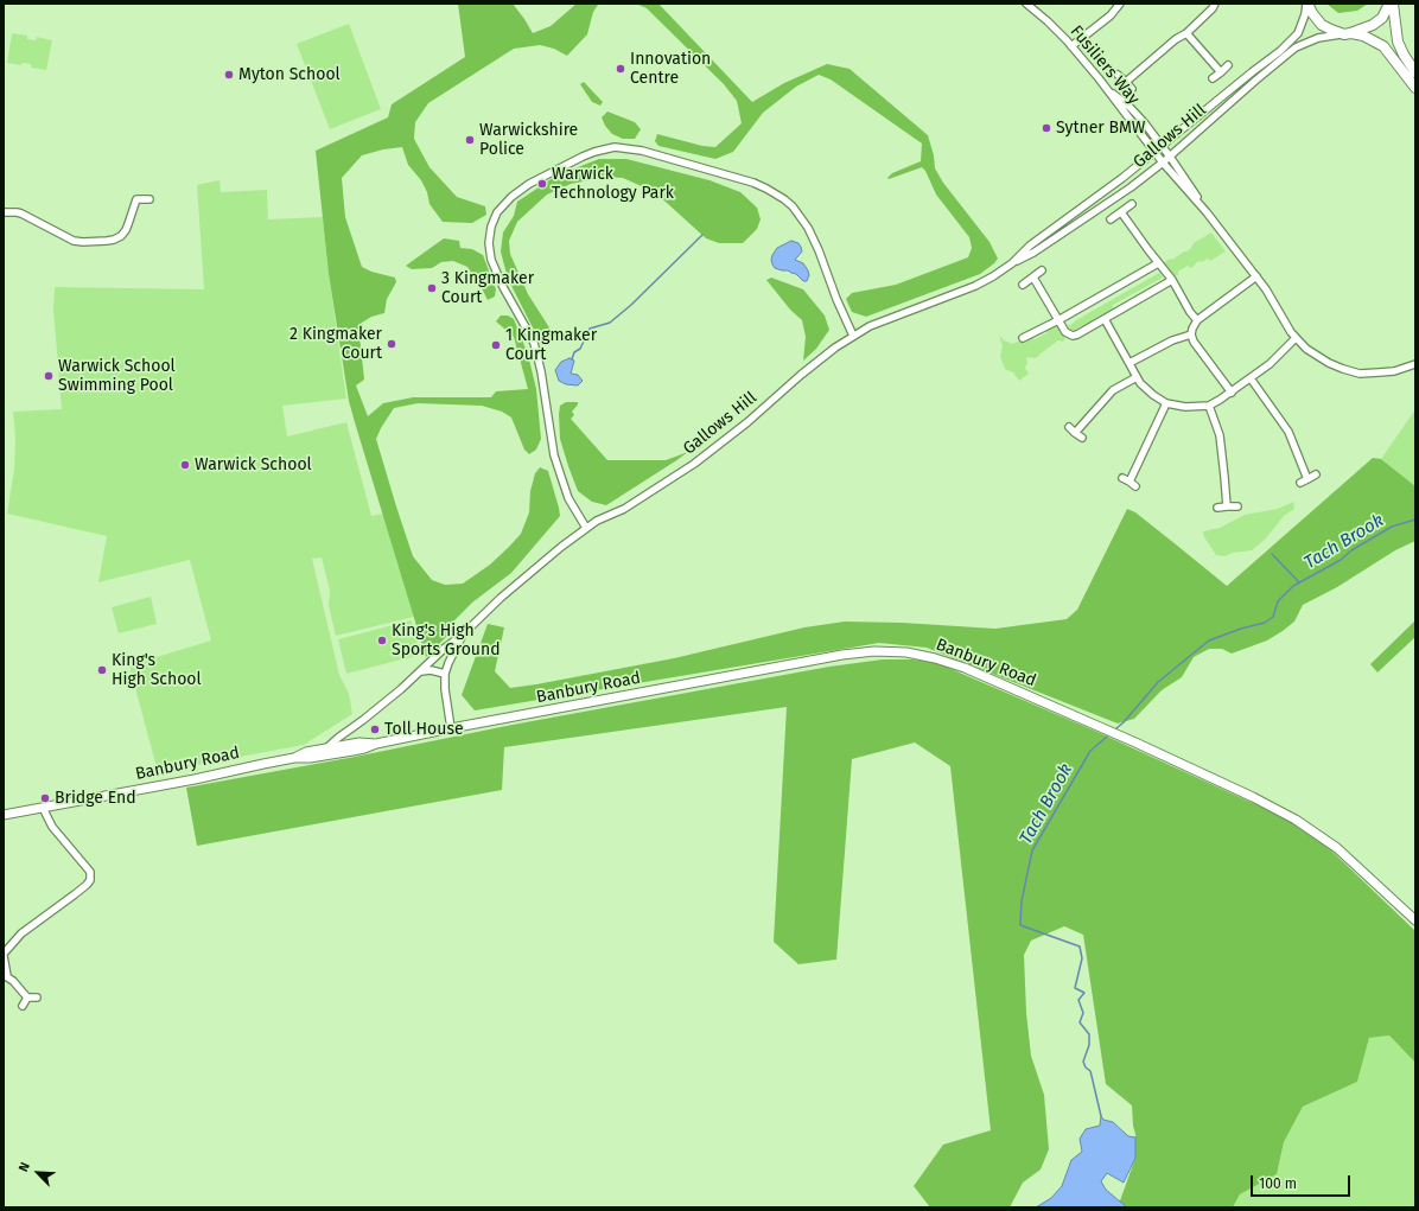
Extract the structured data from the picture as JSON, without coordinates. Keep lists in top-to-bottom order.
{
  "streets": {
    "main road": ["Banbury Road"],
    "street": ["Fusiliers Way", "Gallows Hill"]
  },
  "crossings": [
    ["Fusiliers Way", "Gallows Hill"],
    ["Gallows Hill", "Banbury Road"]
  ],
  "water": ["Tach Brook"],
  "places": [
    "Innovation Centre",
    "Myton School",
    "Sytner BMW",
    "Warwickshire Police",
    "Warwick Technology Park",
    "3 Kingmaker Court",
    "2 Kingmaker Court",
    "1 Kingmaker Court",
    "Warwick School Swimming Pool",
    "Warwick School",
    "King's High Sports Ground",
    "King's High School",
    "Toll House",
    "Bridge End"
  ],
  "scale_bar": "100 m",
  "north": "top left"
}
